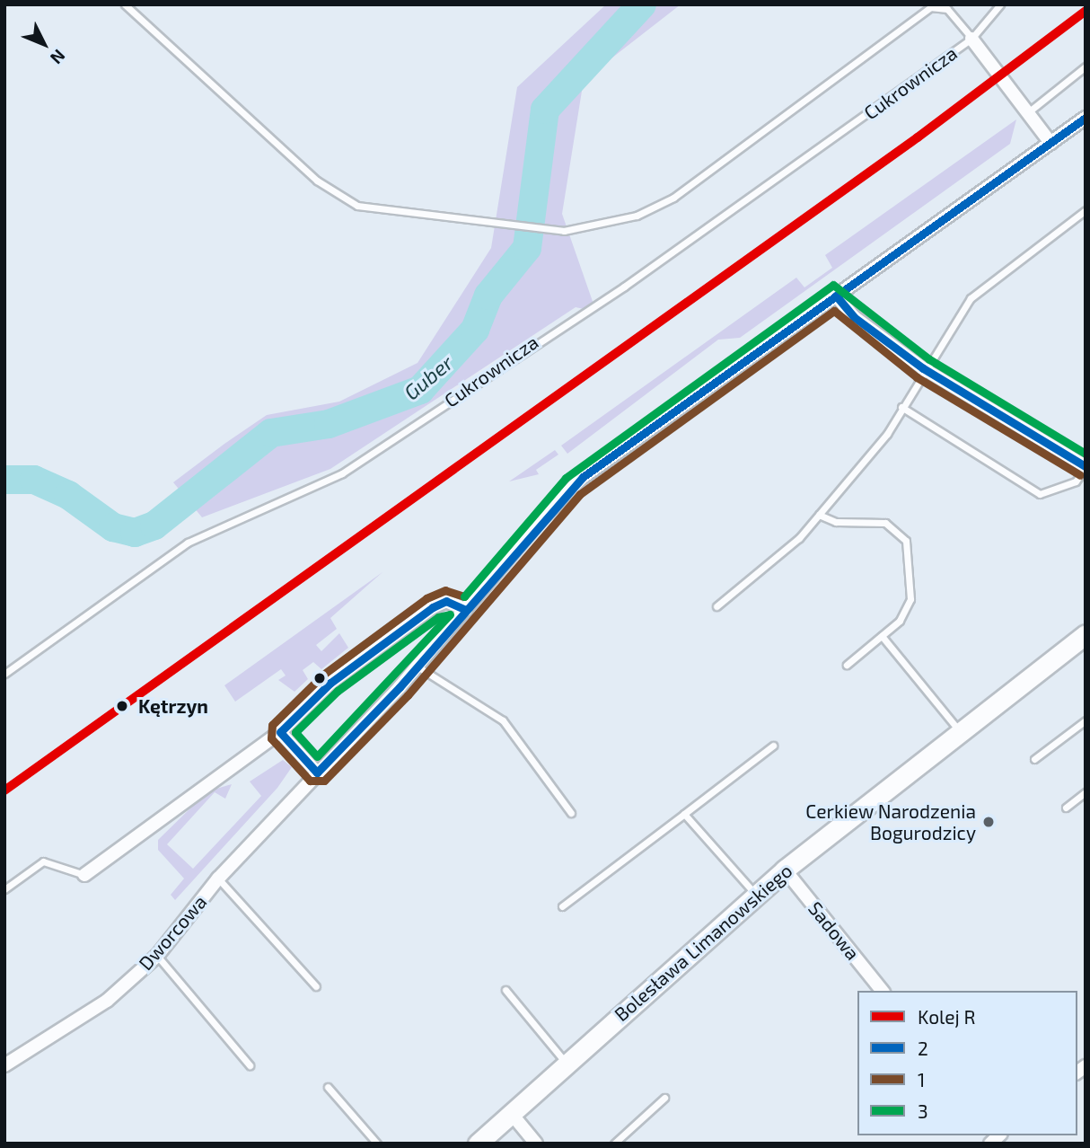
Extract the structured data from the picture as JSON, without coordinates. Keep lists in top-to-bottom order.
{
  "streets": {
    "street": ["Sadowa", "Dworcowa", "Bolesława Limanowskiego"],
    "lane": ["Cukrownicza"]
  },
  "crossings": [
    ["Sadowa", "Bolesława Limanowskiego"]
  ],
  "water": ["Guber"],
  "places": ["Kętrzyn", "Cerkiew Narodzenia Bogurodzicy"],
  "lines": [
    "rail line R",
    "transit line 2",
    "transit line 3",
    "transit line 1"
  ],
  "legend": [
    "Kolej R",
    "2",
    "1",
    "3"
  ],
  "north": "bottom right"
}
